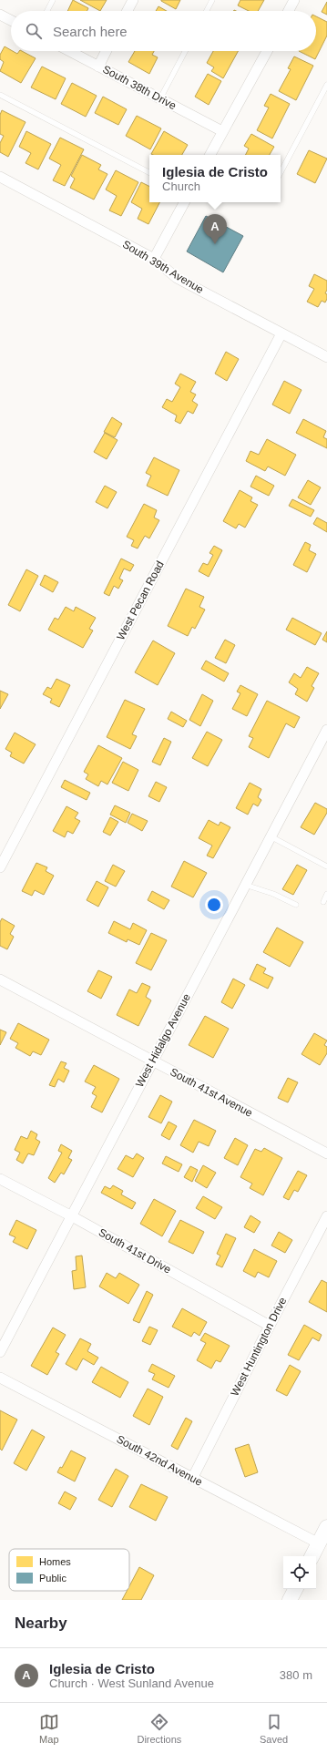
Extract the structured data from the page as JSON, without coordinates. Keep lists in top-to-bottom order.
{
  "streets": {
    "street": [
      "South 38th Drive",
      "South 39th Avenue",
      "West Pecan Road",
      "West Hidalgo Avenue",
      "South 41st Avenue",
      "South 41st Drive",
      "West Huntington Drive",
      "South 42nd Avenue"
    ]
  },
  "crossings": [
    ["South 39th Avenue", "West Pecan Road"],
    ["West Hidalgo Avenue", "South 41st Avenue"],
    ["West Hidalgo Avenue", "South 41st Drive"],
    ["South 41st Drive", "West Huntington Drive"],
    ["West Huntington Drive", "South 42nd Avenue"]
  ],
  "legend": ["Homes", "Public"],
  "page": {
    "search": "Search here",
    "popup": ["Iglesia de Cristo", "Church"],
    "pins": "A",
    "heading": "Nearby",
    "list": [
      {
        "mark": "A",
        "name": "Iglesia de Cristo",
        "note": "Church · West Sunland Avenue",
        "value": "380 m"
      }
    ],
    "nav": ["Map", "Directions", "Saved"]
  }
}
